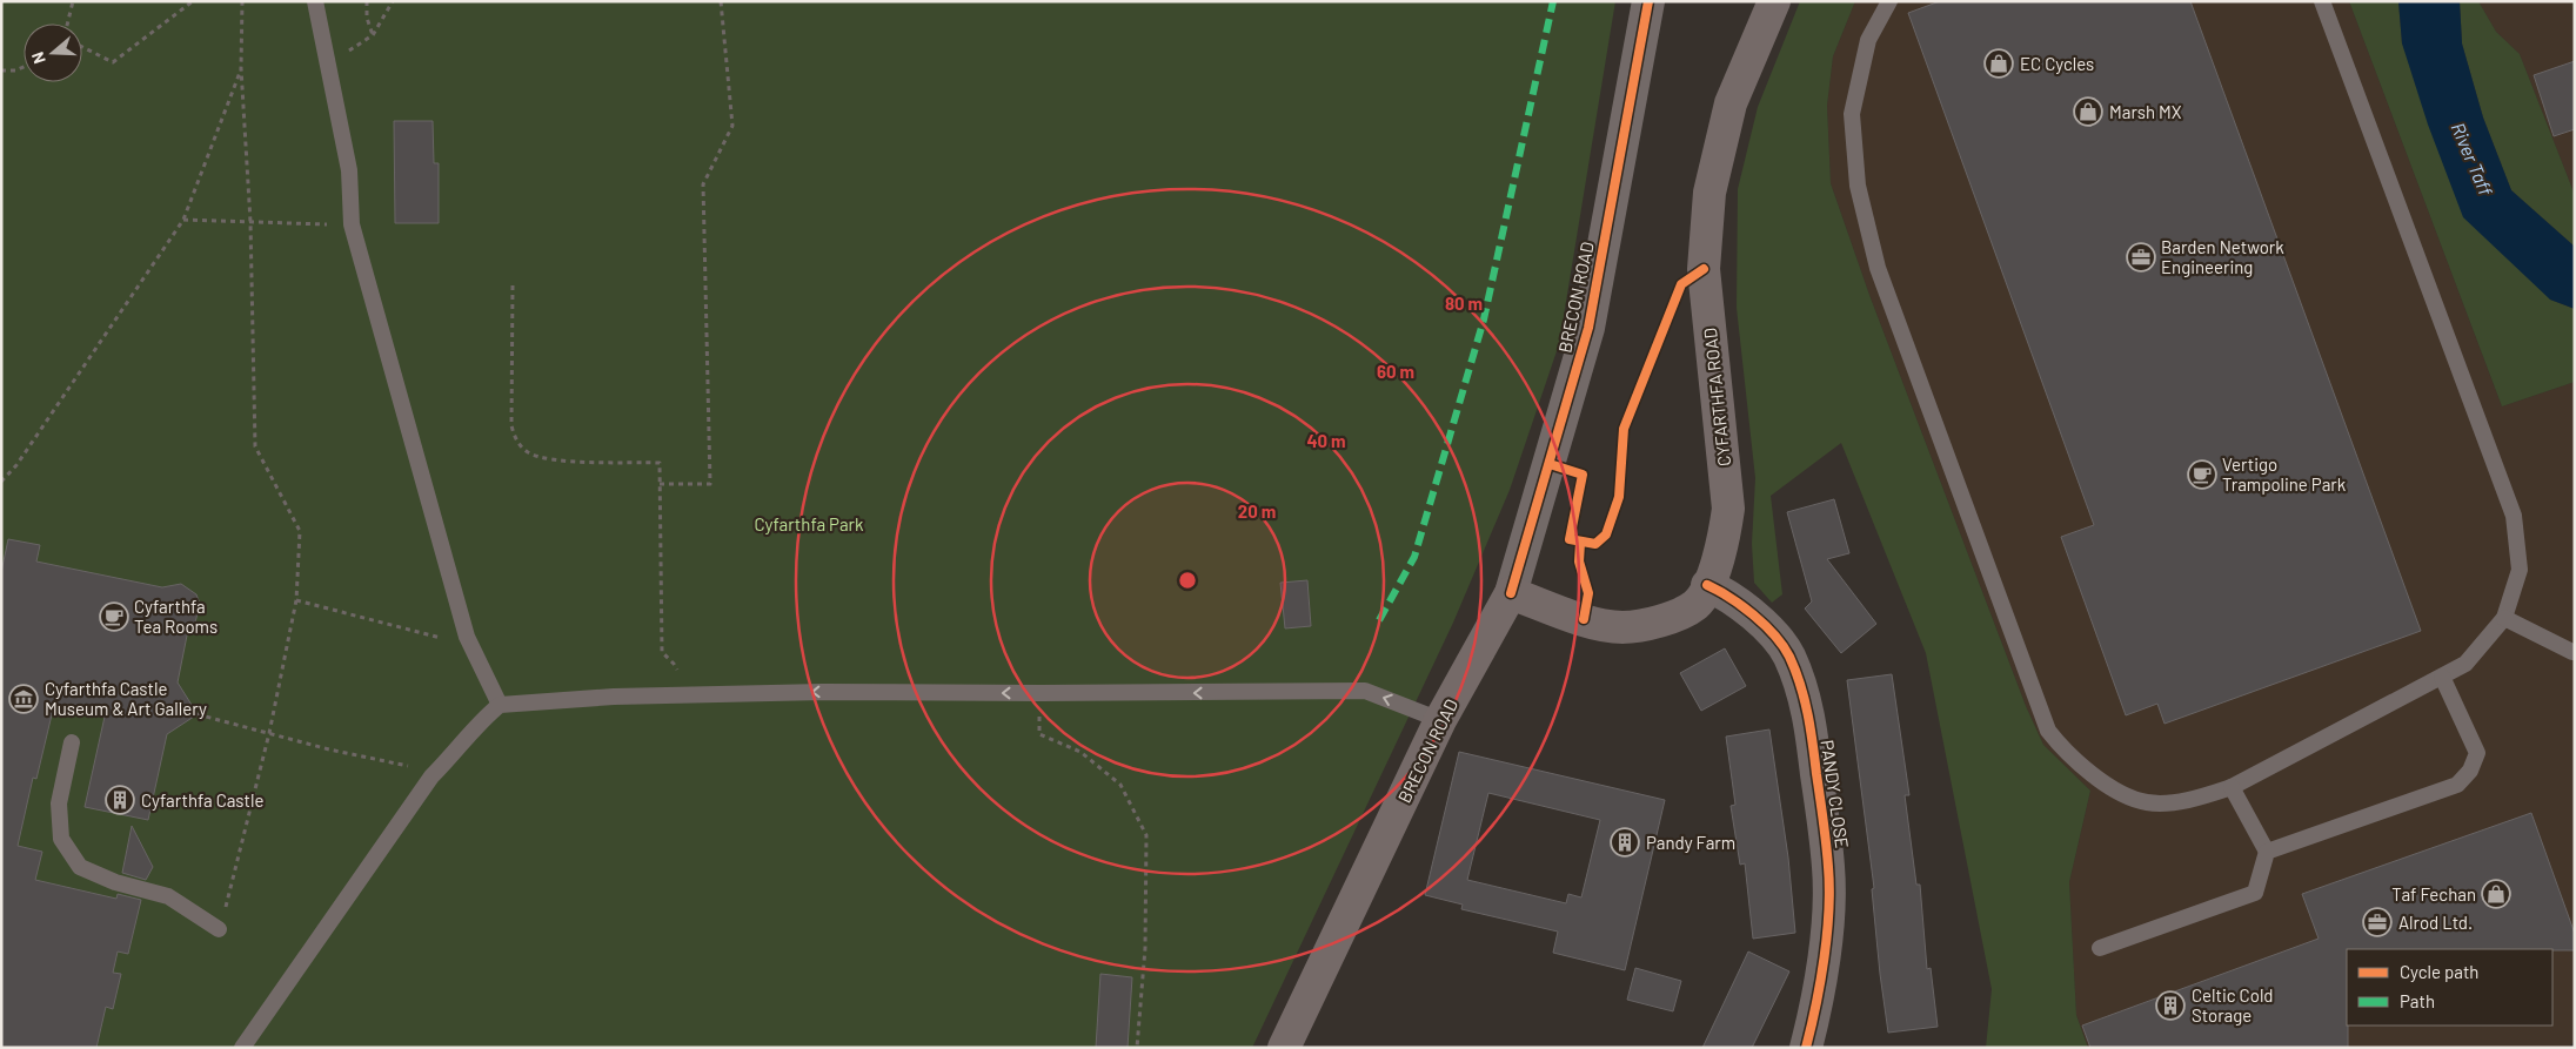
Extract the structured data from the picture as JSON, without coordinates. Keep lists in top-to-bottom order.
{
  "streets": {
    "main road": ["BRECON ROAD", "CYFARTHFA ROAD"],
    "street": ["PANDY CLOSE"]
  },
  "crossings": [
    ["BRECON ROAD", "CYFARTHFA ROAD"],
    ["CYFARTHFA ROAD", "PANDY CLOSE"]
  ],
  "water": ["River Taff"],
  "parks": ["Cyfarthfa Park"],
  "places": {
    "shop": ["EC Cycles", "Marsh MX", "Taf Fechan"],
    "office": ["Barden Network Engineering", "Alrod Ltd."],
    "cafe": ["Vertigo Trampoline Park", "Cyfarthfa Tea Rooms"],
    "museum": ["Cyfarthfa Castle Museum & Art Gallery"],
    "building": ["Cyfarthfa Castle", "Pandy Farm", "Celtic Cold Storage"]
  },
  "legend": ["Cycle path", "Path"],
  "north": "left",
  "rings": [
    "80 m",
    "60 m",
    "40 m",
    "20 m"
  ]
}
